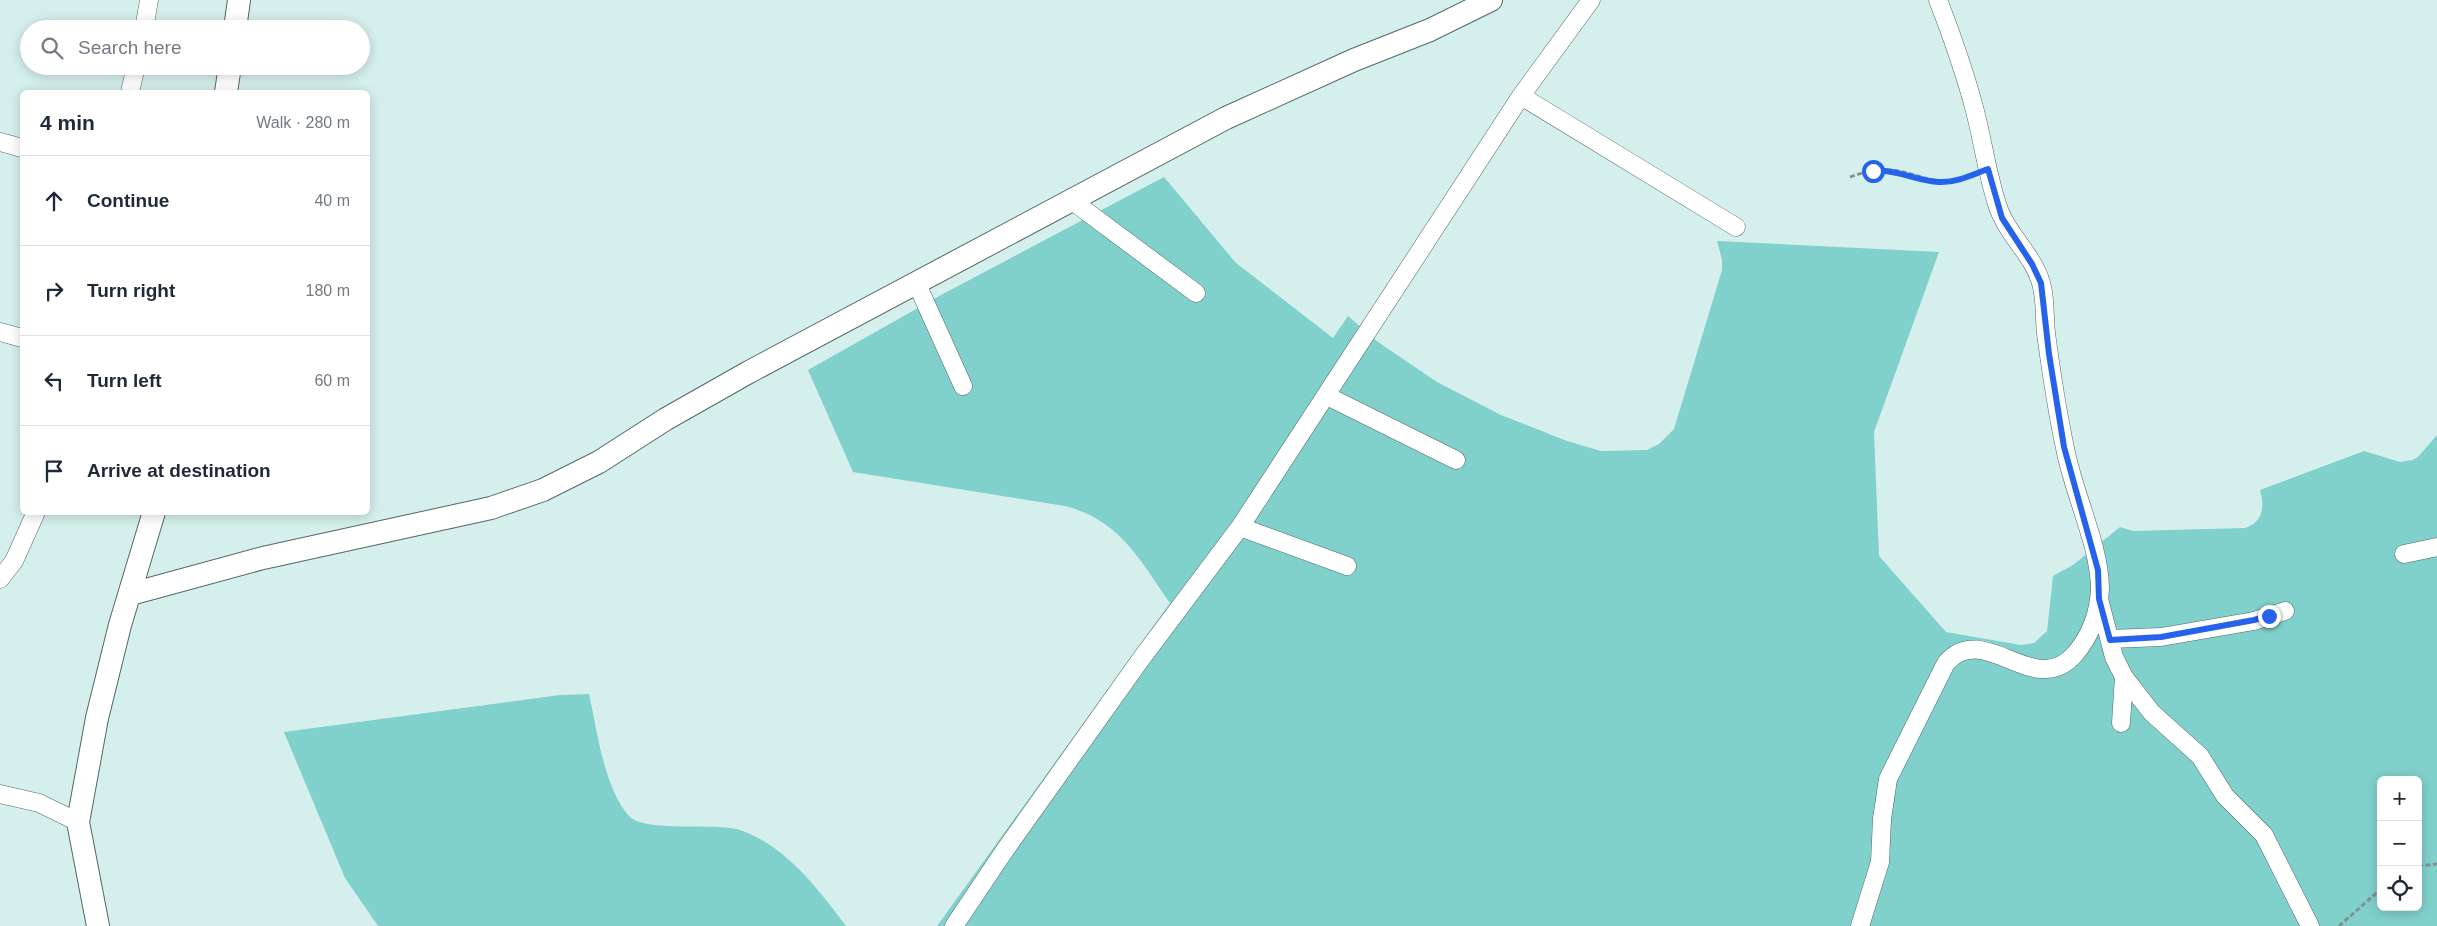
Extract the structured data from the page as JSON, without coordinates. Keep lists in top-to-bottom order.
{
  "page": {
    "search": "Search here",
    "heading": ["4 min", "Walk · 280 m"],
    "list": [
      ["Continue", "40 m"],
      ["Turn right", "180 m"],
      ["Turn left", "60 m"],
      "Arrive at destination"
    ],
    "map_buttons": ["+", "−"]
  }
}
